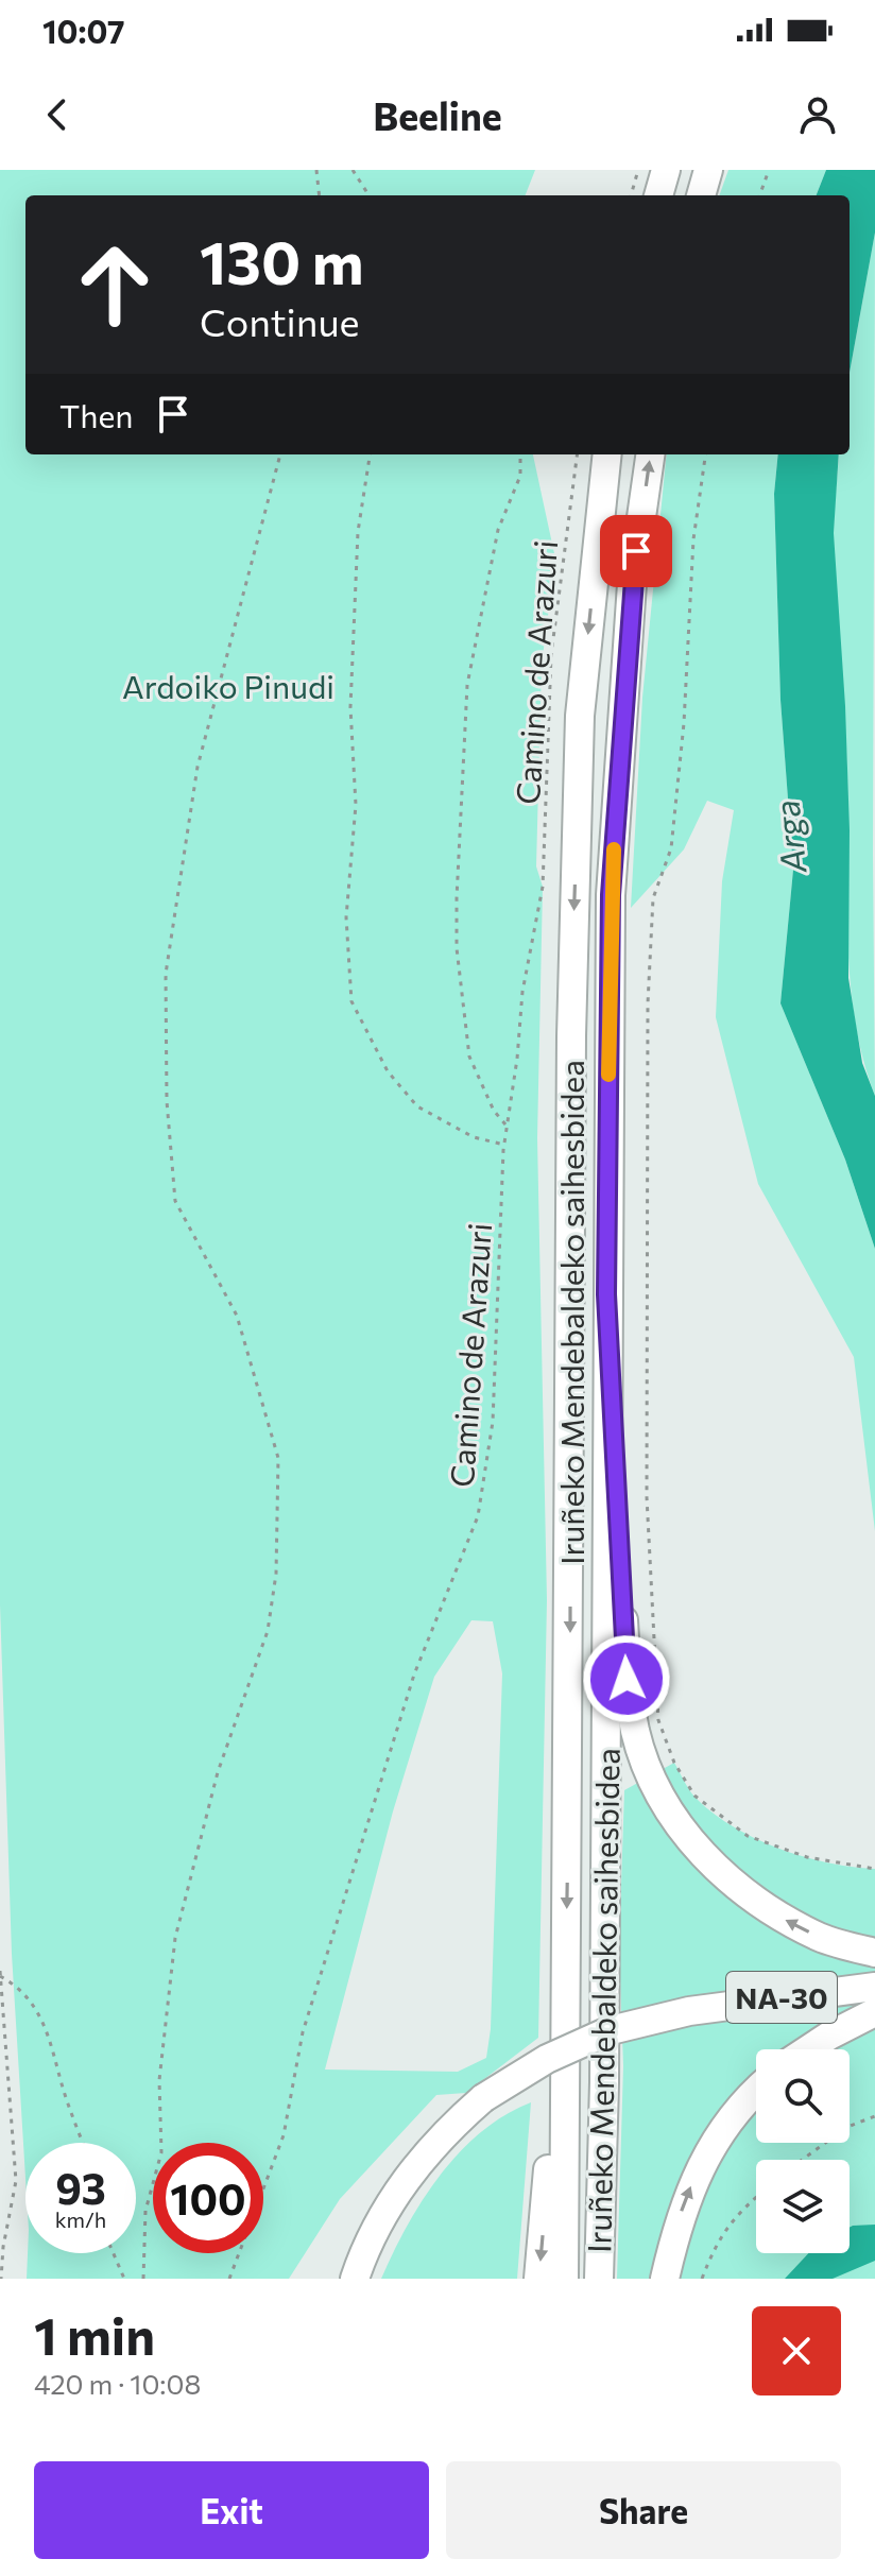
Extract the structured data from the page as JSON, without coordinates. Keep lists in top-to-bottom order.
{
  "streets": {
    "highway": ["Iruñeko Mendebaldeko saihesbidea", "NA-30"],
    "path": ["Camino de Arazuri"]
  },
  "water": ["Arga"],
  "parks": ["Ardoiko Pinudi"],
  "page": {
    "status": "10:07",
    "header": "Beeline",
    "turn": ["130 m", "Continue"],
    "then": "Then",
    "speed": "93 km/h",
    "limit": "100",
    "heading": ["1 min", "420 m · 10:08"],
    "buttons": ["Exit", "Share"]
  }
}
